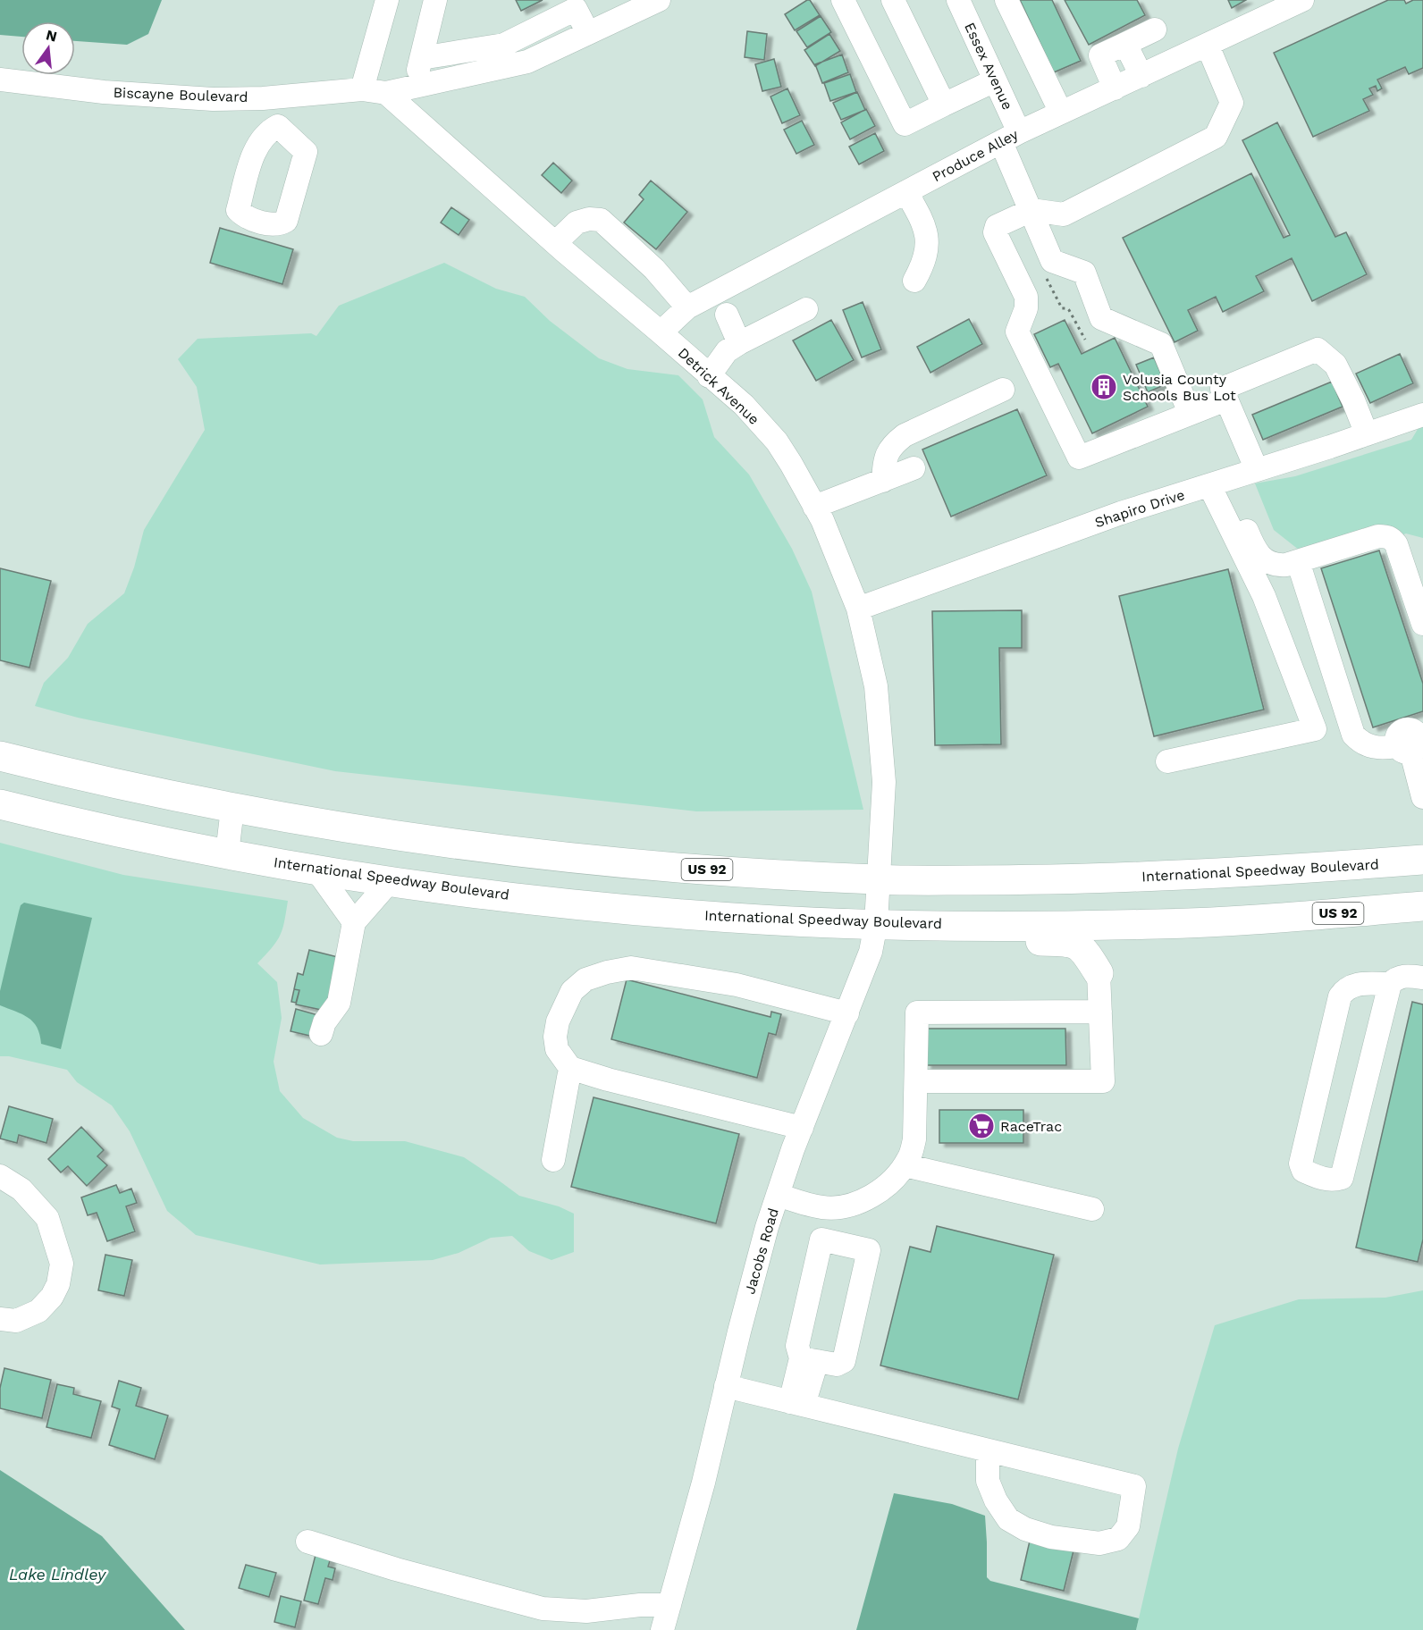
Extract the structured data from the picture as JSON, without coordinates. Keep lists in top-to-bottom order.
{
  "streets": {
    "main road": ["US 92", "International Speedway Boulevard"],
    "street": [
      "Essex Avenue",
      "Biscayne Boulevard",
      "Produce Alley",
      "Detrick Avenue",
      "Shapiro Drive",
      "Jacobs Road"
    ]
  },
  "crossings": [
    ["Essex Avenue", "Produce Alley"],
    ["Biscayne Boulevard", "Detrick Avenue"],
    ["Produce Alley", "Detrick Avenue"],
    ["Detrick Avenue", "Shapiro Drive"],
    ["Detrick Avenue", "International Speedway Boulevard"],
    ["Detrick Avenue", "Jacobs Road"],
    ["International Speedway Boulevard", "Jacobs Road"]
  ],
  "water": ["Lake Lindley"],
  "places": {
    "building": ["Volusia County Schools Bus Lot"],
    "supermarket": ["RaceTrac"]
  },
  "north": "top"
}
